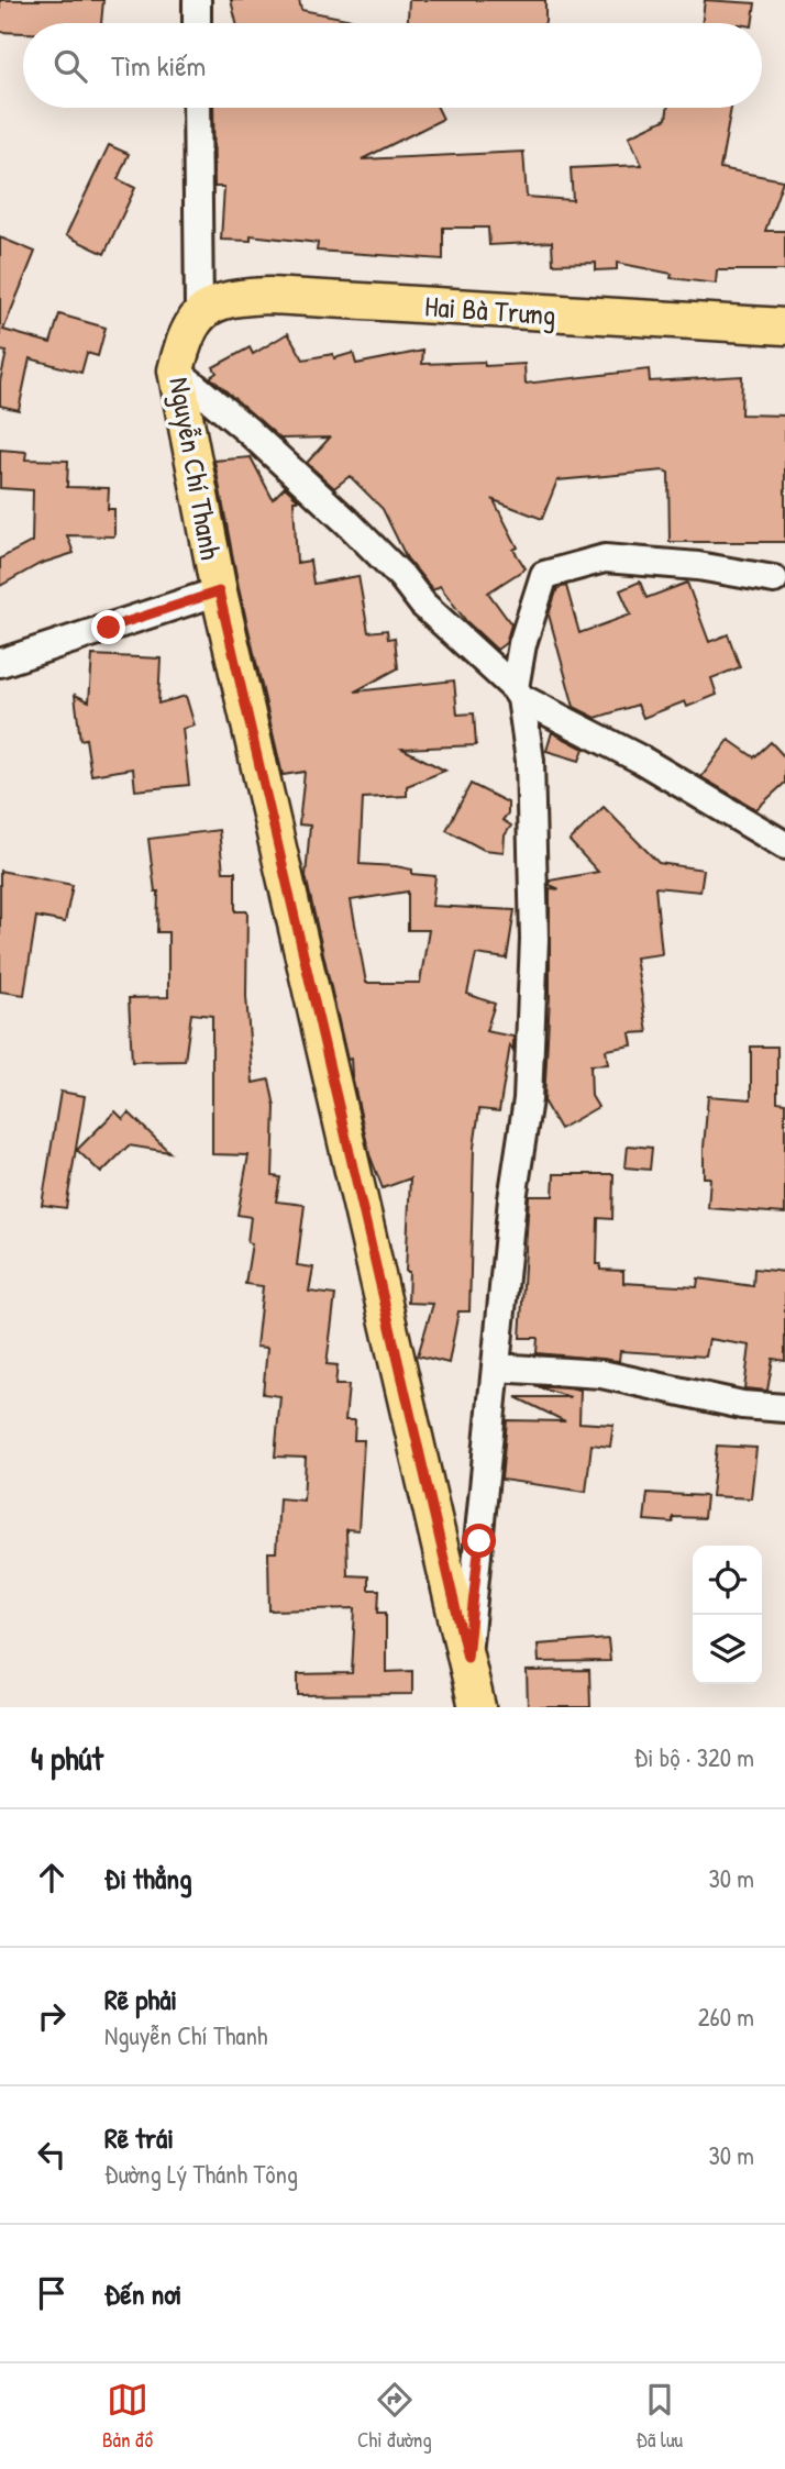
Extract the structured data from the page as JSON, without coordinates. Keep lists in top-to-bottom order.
{
  "streets": {
    "main road": ["Hai Bà Trưng", "Nguyễn Chí Thanh"]
  },
  "crossings": [
    ["Hai Bà Trưng", "Nguyễn Chí Thanh"]
  ],
  "page": {
    "search": "Tìm kiếm",
    "heading": ["4 phút", "Đi bộ · 320 m"],
    "list": [
      ["Đi thẳng", "30 m"],
      ["Rẽ phải", "Nguyễn Chí Thanh", "260 m"],
      ["Rẽ trái", "Đường Lý Thánh Tông", "30 m"],
      "Đến nơi"
    ],
    "nav": ["Bản đồ", "Chỉ đường", "Đã lưu"]
  }
}
